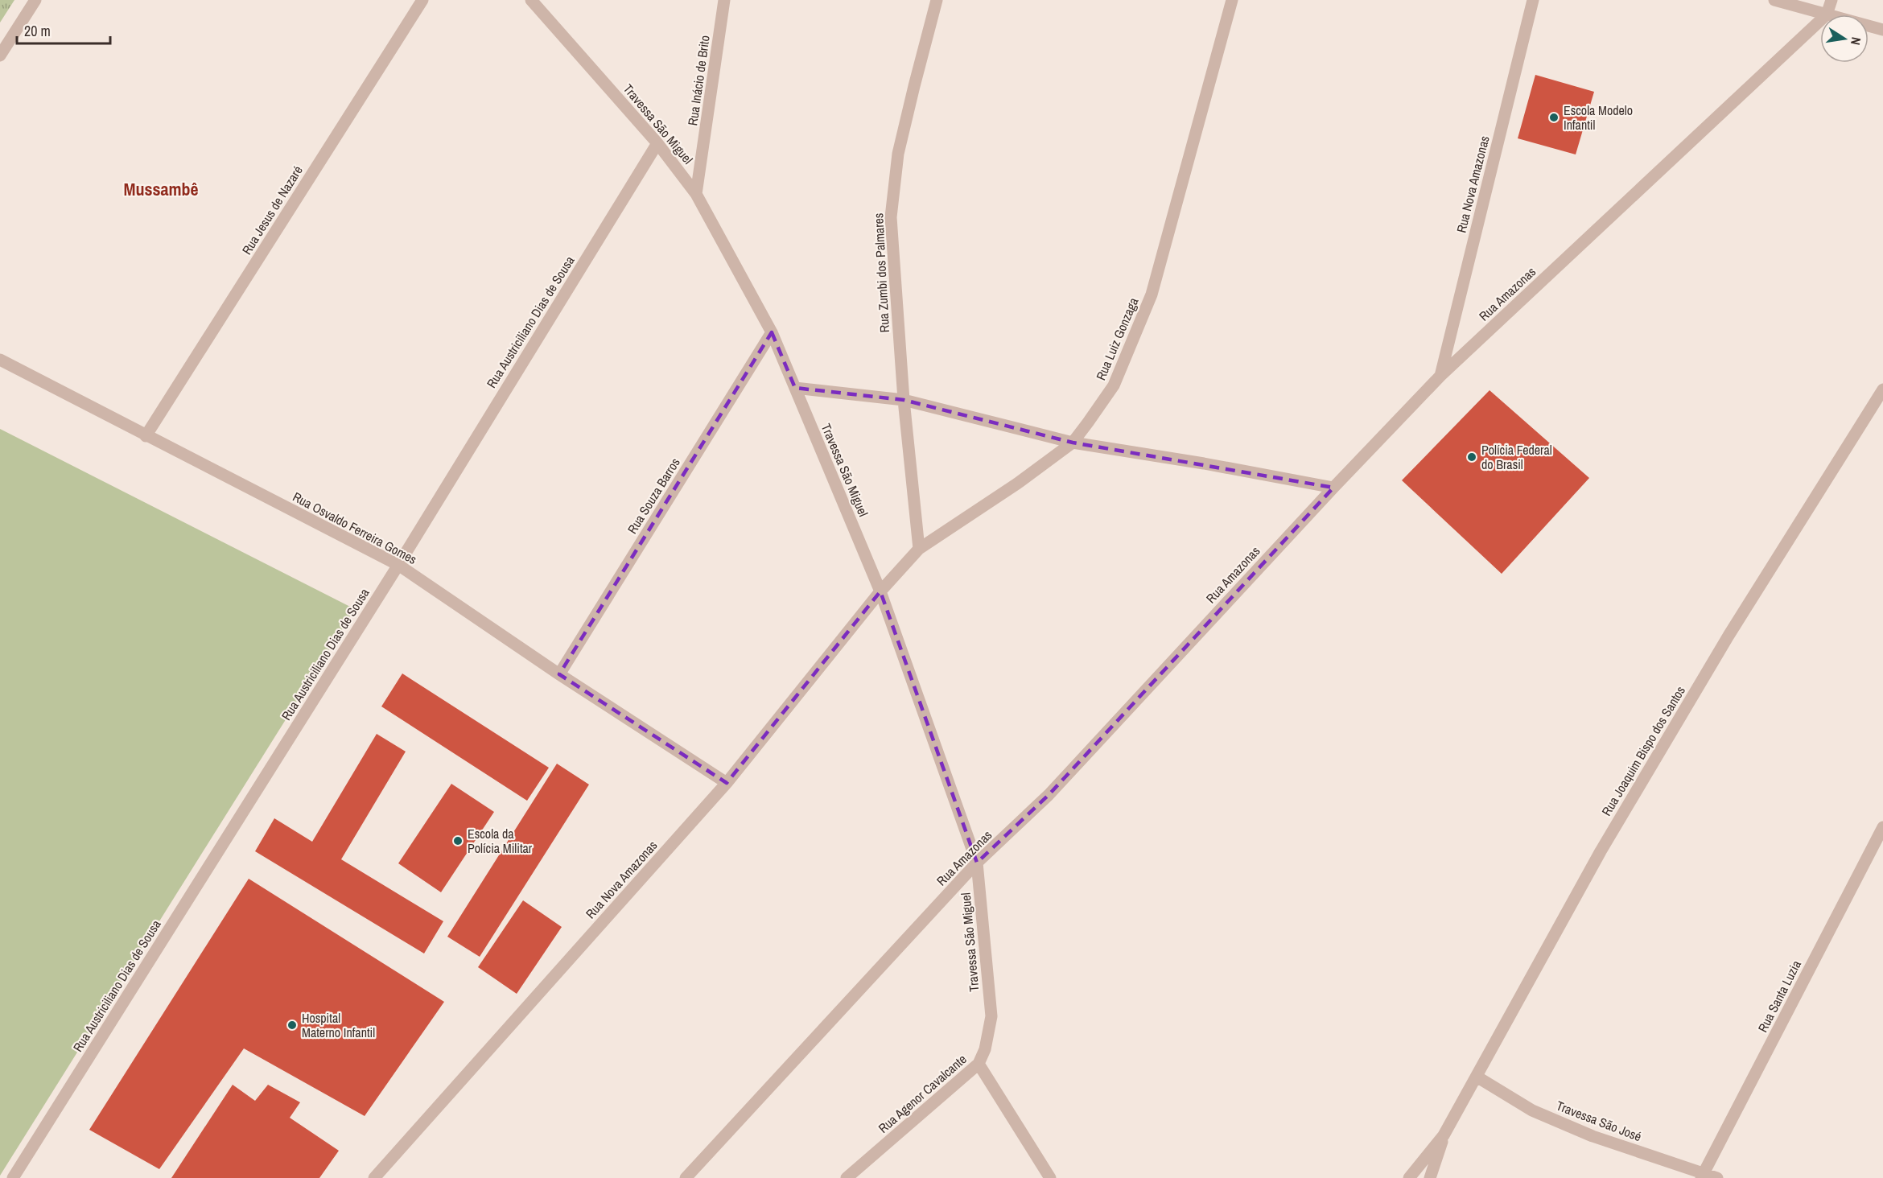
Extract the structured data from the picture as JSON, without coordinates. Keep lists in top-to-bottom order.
{
  "streets": {
    "street": [
      "Rua Inácio de Brito",
      "Travessa São Miguel",
      "Rua Nova Amazonas",
      "Rua Jesus de Nazaré",
      "Rua Zumbi dos Palmares",
      "Rua Amazonas",
      "Rua Austriciliano Dias de Sousa",
      "Rua Luiz Gonzaga",
      "Rua Souza Barros",
      "Rua Osvaldo Ferreira Gomes",
      "Rua Joaquim Bispo dos Santos",
      "Rua Santa Luzia",
      "Rua Agenor Cavalcante",
      "Travessa São José"
    ]
  },
  "crossings": [
    ["Rua Inácio de Brito", "Travessa São Miguel"],
    ["Travessa São Miguel", "Rua Nova Amazonas"],
    ["Travessa São Miguel", "Rua Amazonas"],
    ["Travessa São Miguel", "Rua Austriciliano Dias de Sousa"],
    ["Travessa São Miguel", "Rua Luiz Gonzaga"],
    ["Travessa São Miguel", "Rua Souza Barros"],
    ["Travessa São Miguel", "Rua Agenor Cavalcante"],
    ["Rua Nova Amazonas", "Rua Amazonas"],
    ["Rua Nova Amazonas", "Rua Luiz Gonzaga"],
    ["Rua Nova Amazonas", "Rua Osvaldo Ferreira Gomes"],
    ["Rua Jesus de Nazaré", "Rua Osvaldo Ferreira Gomes"],
    ["Rua Zumbi dos Palmares", "Rua Luiz Gonzaga"],
    ["Rua Austriciliano Dias de Sousa", "Rua Osvaldo Ferreira Gomes"],
    ["Rua Souza Barros", "Rua Osvaldo Ferreira Gomes"],
    ["Rua Joaquim Bispo dos Santos", "Travessa São José"],
    ["Rua Santa Luzia", "Travessa São José"]
  ],
  "districts": ["Mussambê"],
  "places": [
    "Escola Modelo Infantil",
    "Polícia Federal do Brasil",
    "Escola da Polícia Militar",
    "Hospital Materno Infantil"
  ],
  "scale_bar": "20 m",
  "north": "right"
}
